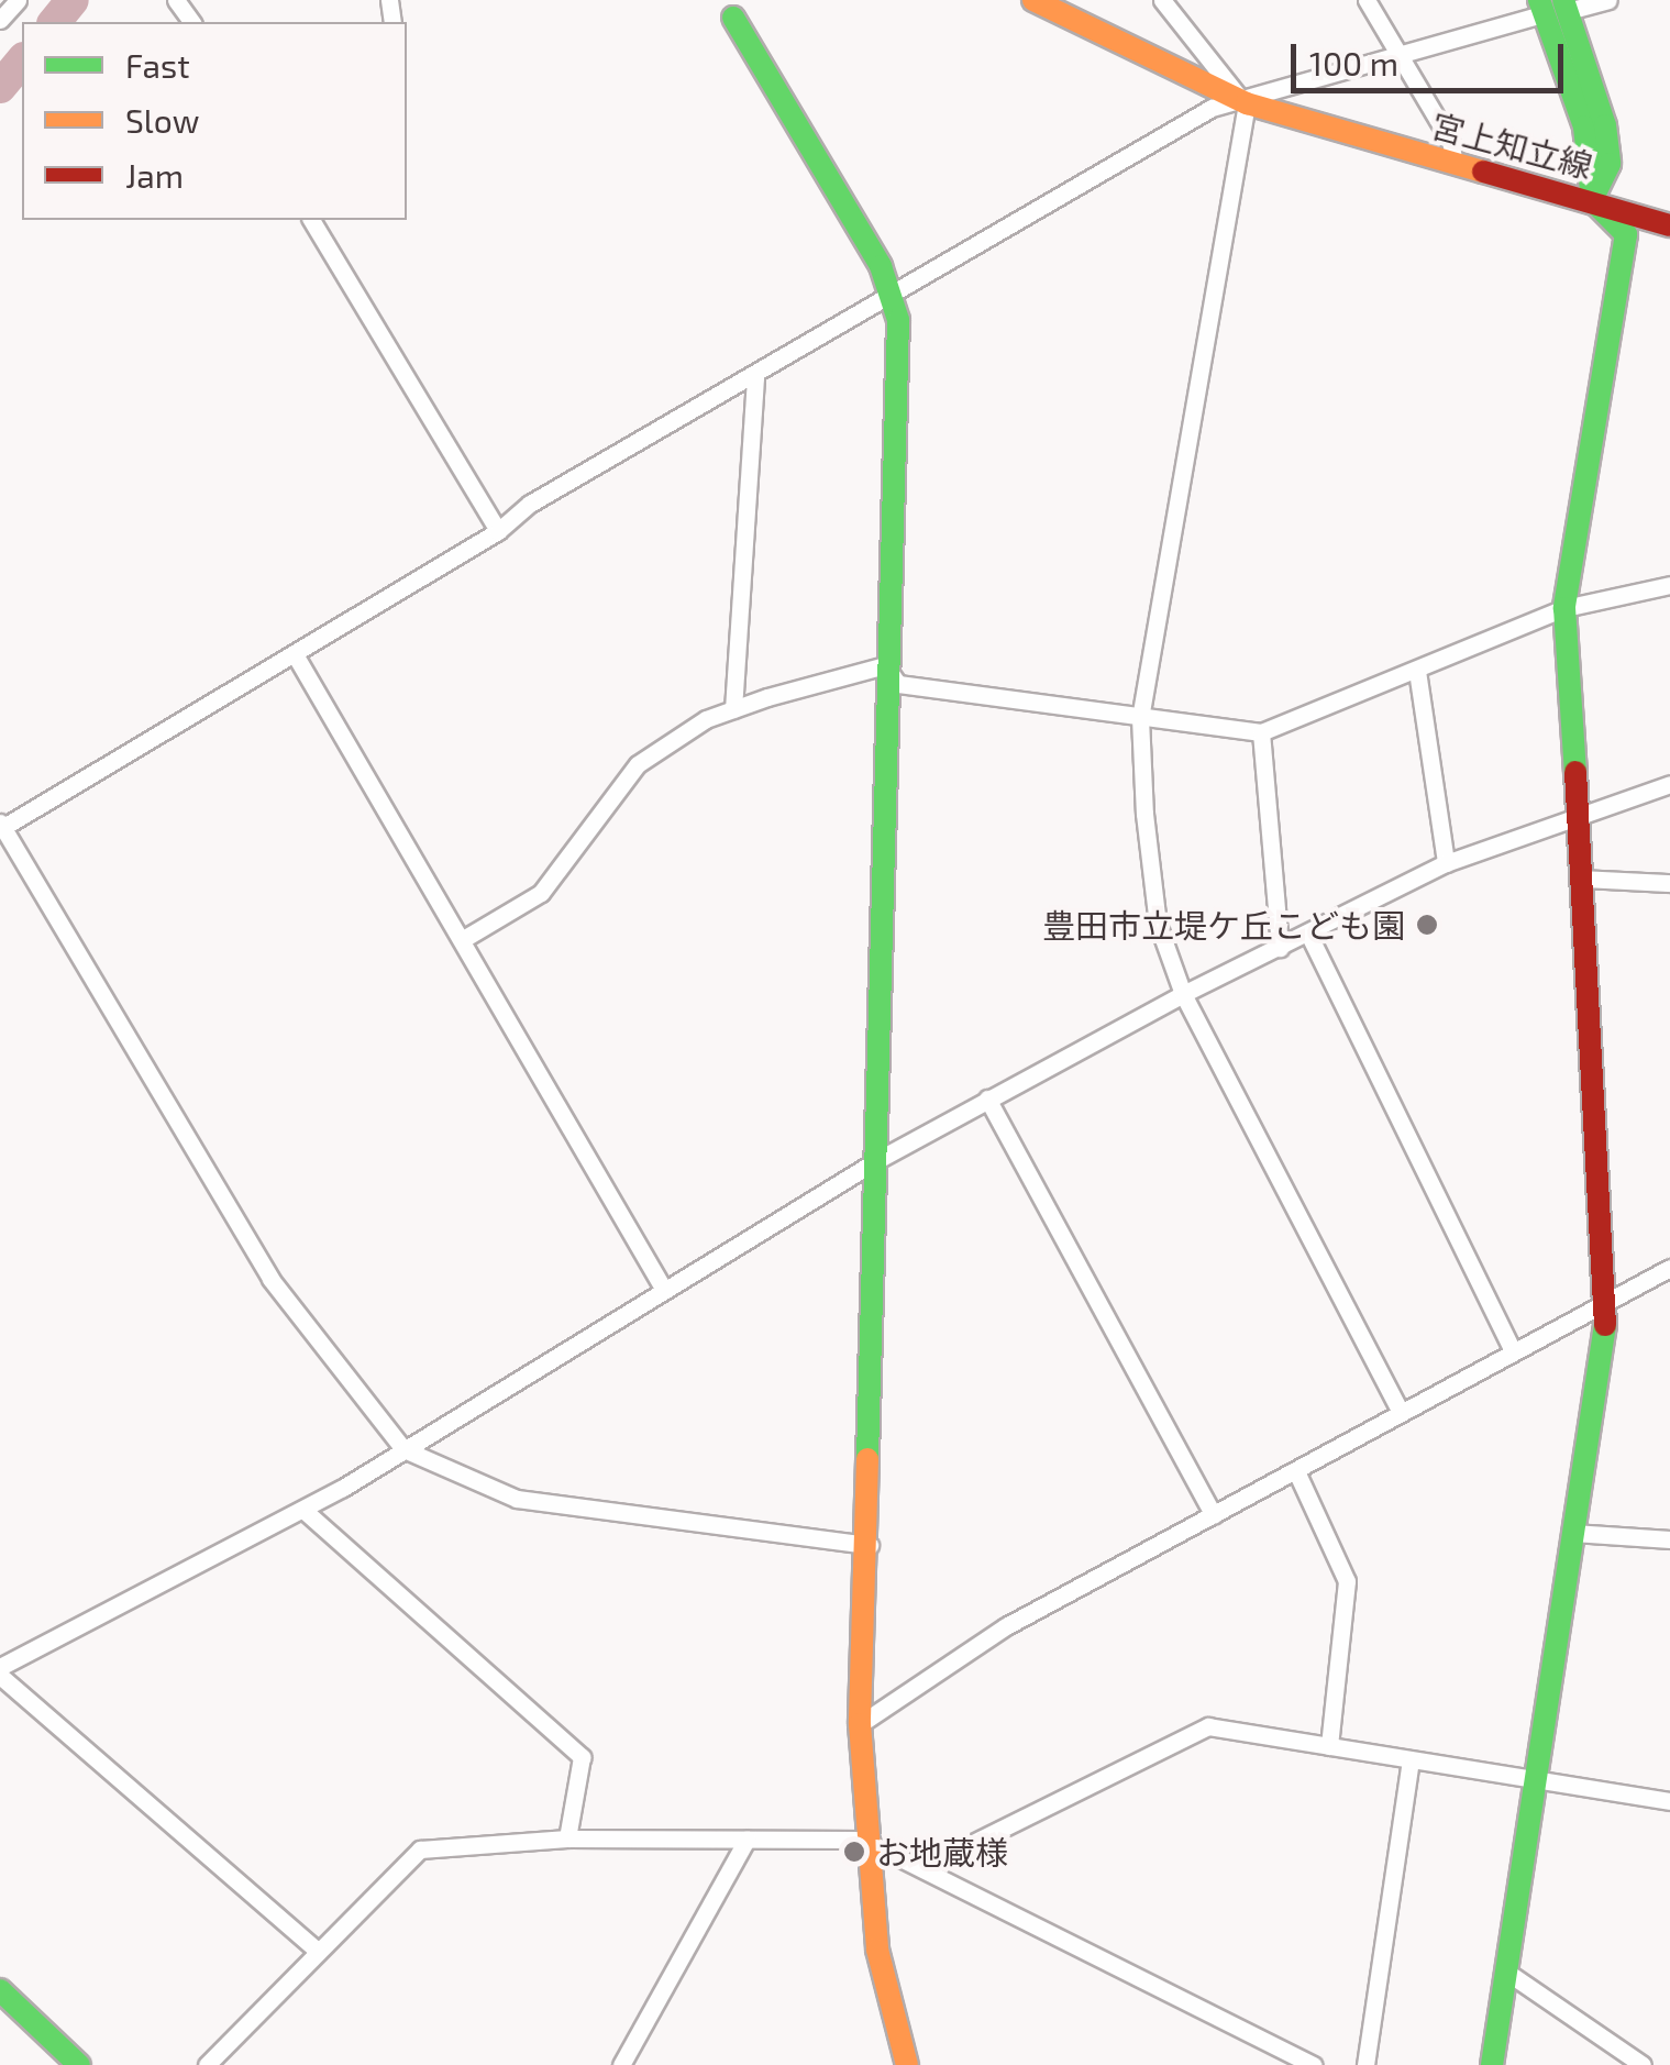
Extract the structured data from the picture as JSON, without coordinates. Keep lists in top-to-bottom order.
{
  "streets": {
    "street": ["宮上知立線"]
  },
  "places": ["豊田市立堤ケ丘こども園", "お地蔵様"],
  "legend": ["Fast", "Slow", "Jam"],
  "scale_bar": "100 m"
}
